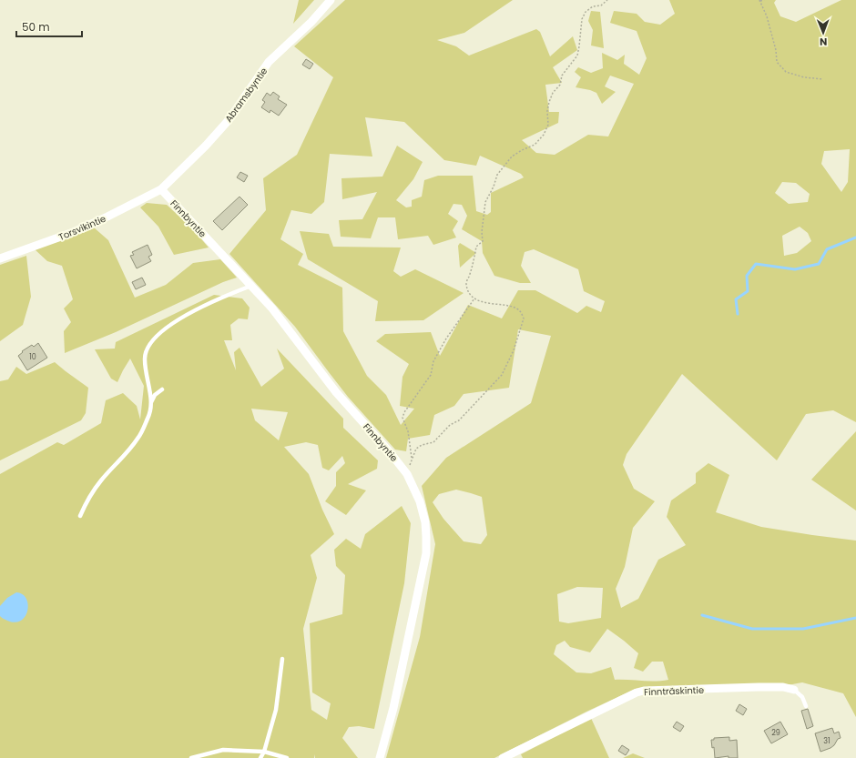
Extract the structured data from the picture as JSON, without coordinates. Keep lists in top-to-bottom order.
{
  "streets": {
    "street": [
      "Abramsbyntie",
      "Finnbyntie",
      "Torsvikintie",
      "Finnträskintie"
    ]
  },
  "crossings": [
    ["Abramsbyntie", "Finnbyntie"],
    ["Abramsbyntie", "Torsvikintie"],
    ["Finnbyntie", "Torsvikintie"]
  ],
  "house_numbers": ["10", "29", "31"],
  "scale_bar": "50 m",
  "north": "bottom"
}
